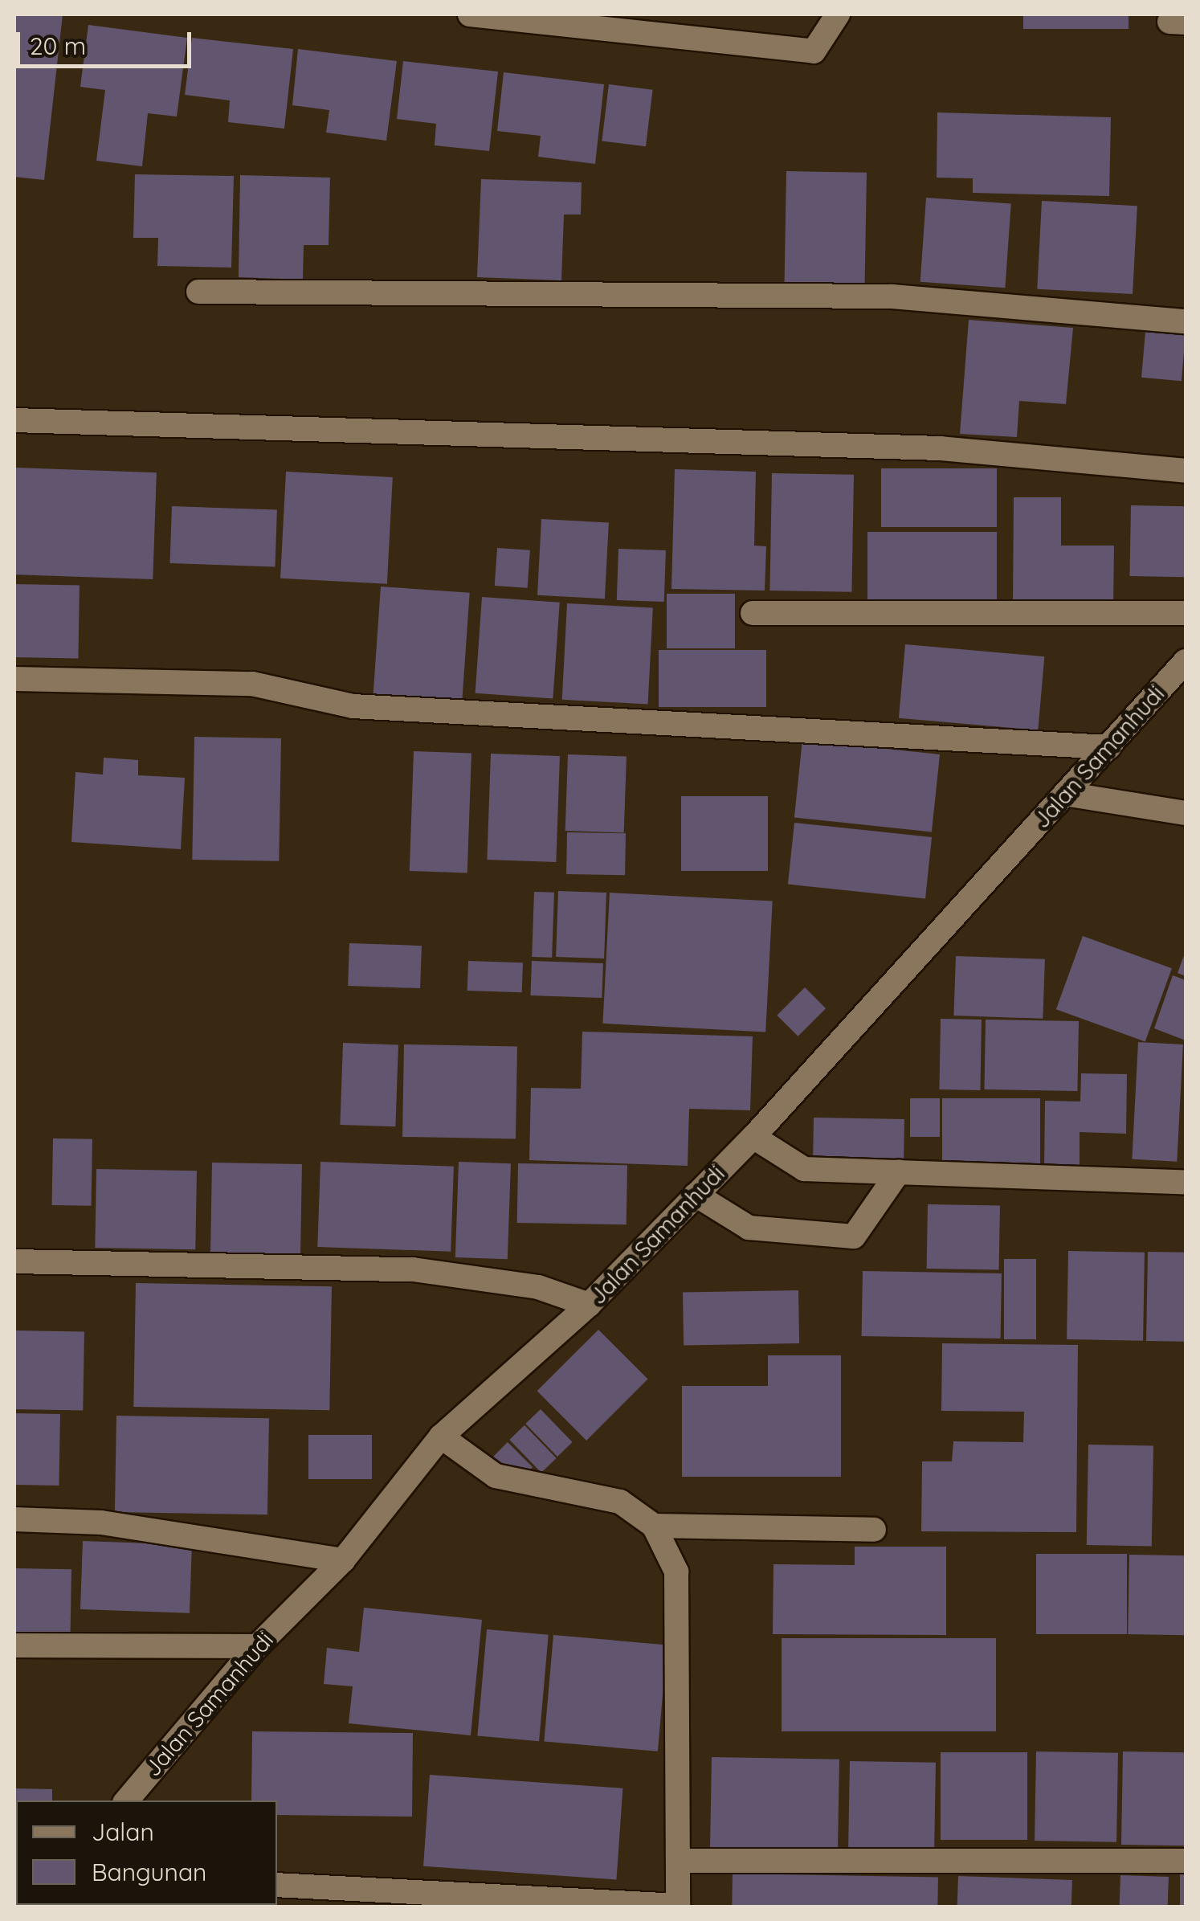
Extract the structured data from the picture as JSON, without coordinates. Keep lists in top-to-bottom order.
{
  "streets": {
    "street": ["Jalan Samanhudi"]
  },
  "legend": ["Jalan", "Bangunan"],
  "scale_bar": "20 m"
}
